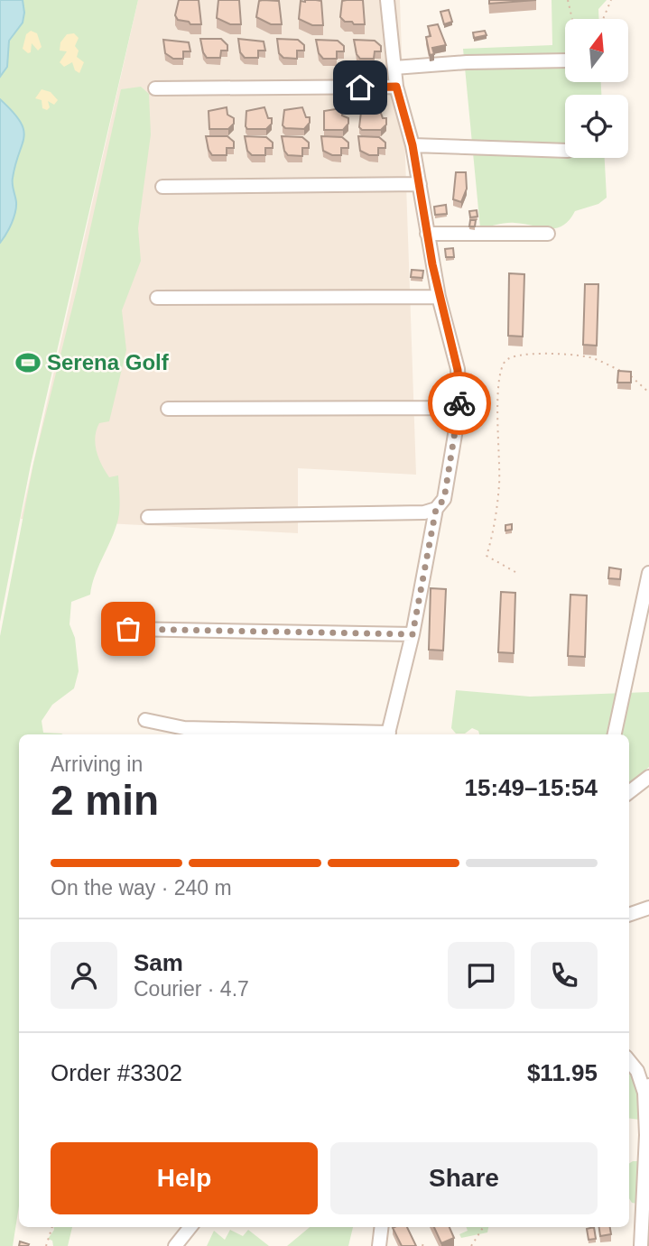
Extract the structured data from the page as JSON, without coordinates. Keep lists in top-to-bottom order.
{
  "places": {
    "sports": ["Serena Golf"]
  },
  "north": "top",
  "page": {
    "heading": ["2 min", "Arriving in", "15:49–15:54"],
    "panel": [
      "Sam",
      "Courier · 4.7",
      "Order #3302",
      "$11.95"
    ],
    "bar": "On the way · 240 m",
    "buttons": ["Help", "Share"]
  }
}
